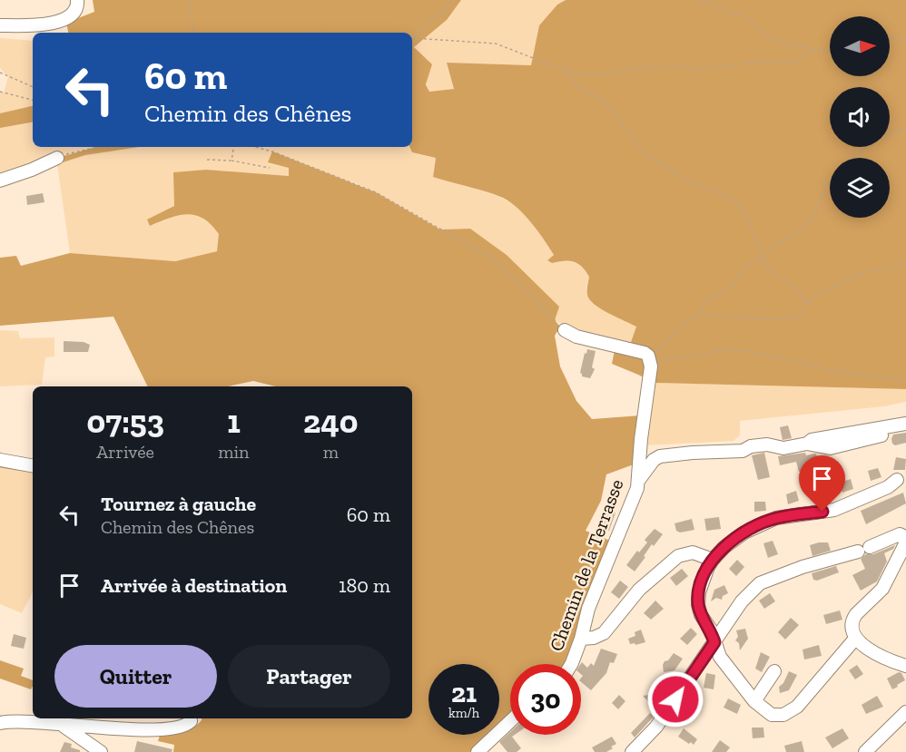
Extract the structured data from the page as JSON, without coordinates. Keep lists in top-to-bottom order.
{
  "streets": {
    "street": ["Chemin de la Terrasse"]
  },
  "north": "right",
  "page": {
    "turn": ["60 m", "Chemin des Chênes"],
    "eta": [
      "07:53",
      "Arrivée",
      "1",
      "min",
      "240",
      "m"
    ],
    "list": [
      {
        "name": "Tournez à gauche",
        "note": "Chemin des Chênes",
        "value": "60 m"
      },
      {
        "name": "Arrivée à destination",
        "value": "180 m"
      }
    ],
    "buttons": ["Quitter", "Partager"],
    "speed": "21 km/h",
    "limit": "30"
  }
}
